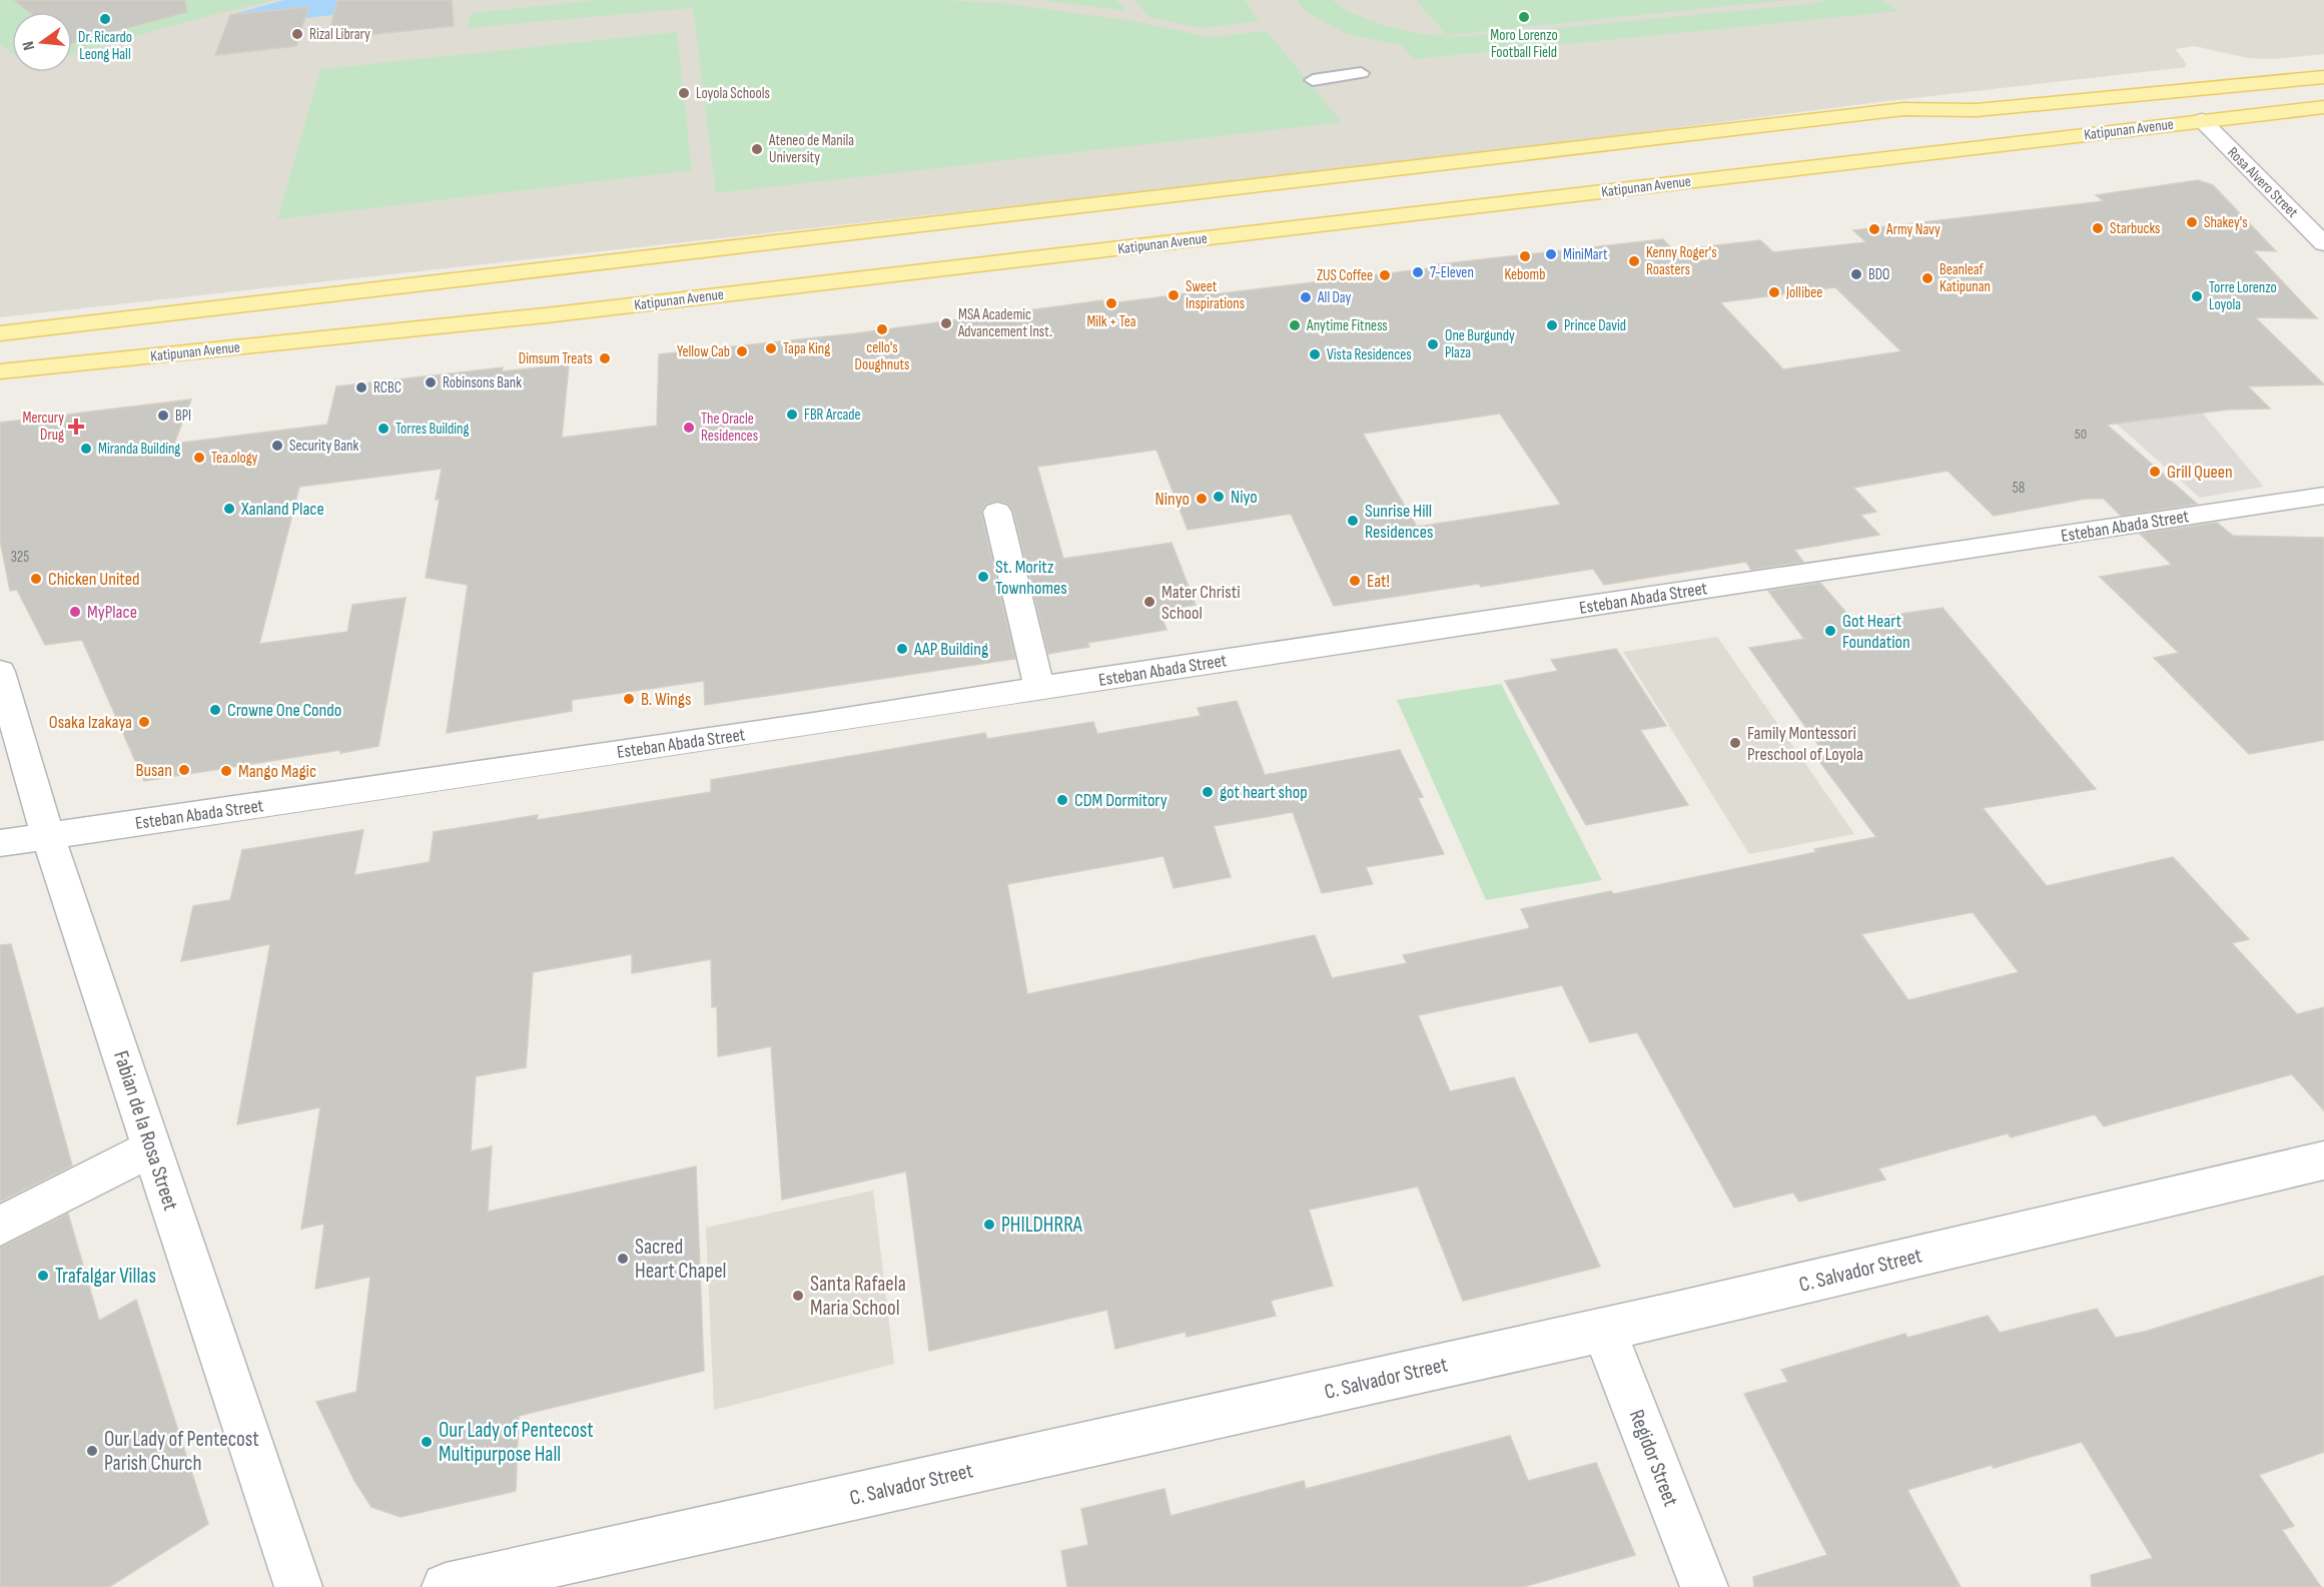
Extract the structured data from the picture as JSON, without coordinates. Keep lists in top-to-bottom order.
{
  "streets": {
    "main road": ["Katipunan Avenue"],
    "street": [
      "Rosa Alvero Street",
      "Esteban Abada Street",
      "Fabian de la Rosa Street",
      "C. Salvador Street",
      "Regidor Street"
    ]
  },
  "crossings": [
    ["Katipunan Avenue", "Rosa Alvero Street"],
    ["Esteban Abada Street", "Fabian de la Rosa Street"],
    ["C. Salvador Street", "Regidor Street"]
  ],
  "places": {
    "other": [
      "Moro Lorenzo Football Field",
      "Dr. Ricardo Leong Hall",
      "Rizal Library",
      "Loyola Schools",
      "Ateneo de Manila University",
      "Shakey's",
      "Starbucks",
      "Army Navy",
      "MiniMart",
      "Kebomb",
      "Kenny Roger's Roasters",
      "7-Eleven",
      "BDO",
      "ZUS Coffee",
      "Beanleaf Katipunan",
      "Jollibee",
      "Sweet Inspirations",
      "Torre Lorenzo Loyola",
      "All Day",
      "Milk + Tea",
      "MSA Academic Advancement Inst.",
      "Anytime Fitness",
      "Prince David",
      "cello's Doughnuts",
      "One Burgundy Plaza",
      "Tapa King",
      "Yellow Cab",
      "Vista Residences",
      "Dimsum Treats",
      "Robinsons Bank",
      "RCBC",
      "FBR Arcade",
      "BPI",
      "The Oracle Residences",
      "Torres Building",
      "Security Bank",
      "Miranda Building",
      "Tea.ology",
      "Grill Queen",
      "Niyo",
      "Ninyo",
      "Xanland Place",
      "Sunrise Hill Residences",
      "St. Moritz Townhomes",
      "Chicken United",
      "Eat!",
      "Mater Christi School",
      "MyPlace",
      "Got Heart Foundation",
      "AAP Building",
      "B. Wings",
      "Crowne One Condo",
      "Osaka Izakaya",
      "Family Montessori Preschool of Loyola",
      "Busan",
      "Mango Magic",
      "got heart shop",
      "CDM Dormitory",
      "PHILDHRRA",
      "Sacred Heart Chapel",
      "Trafalgar Villas",
      "Santa Rafaela Maria School",
      "Our Lady of Pentecost Multipurpose Hall",
      "Our Lady of Pentecost Parish Church"
    ],
    "health": ["Mercury Drug"]
  },
  "house_numbers": ["50", "58", "325"],
  "north": "left"
}
